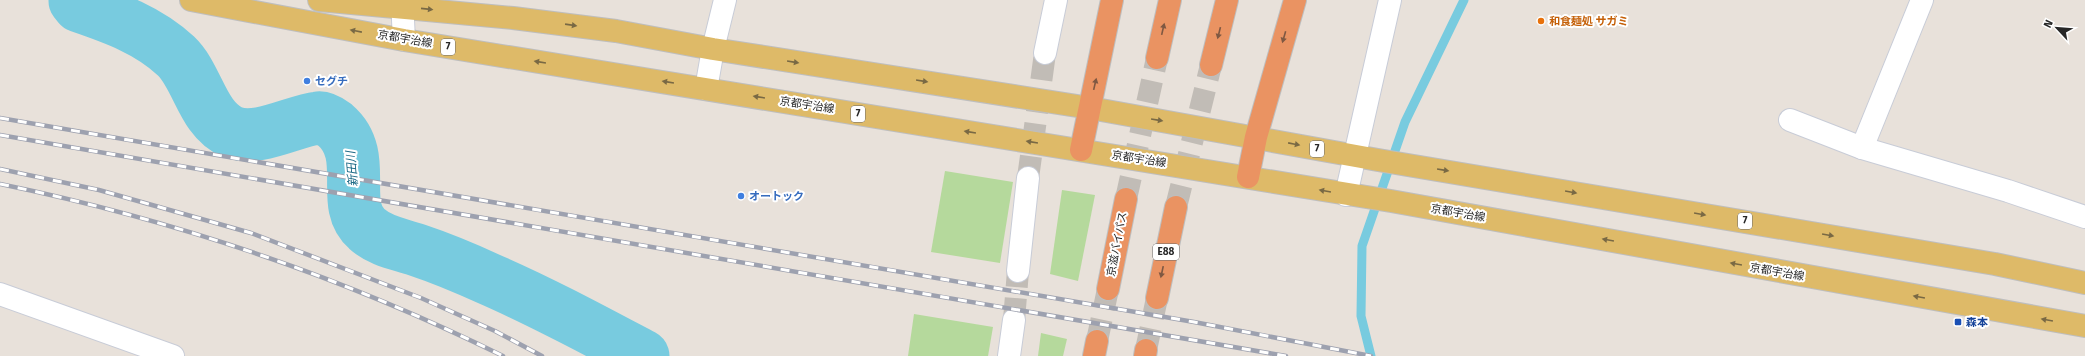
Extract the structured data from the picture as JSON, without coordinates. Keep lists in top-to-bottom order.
{
  "streets": {
    "highway": ["京滋バイパス", "E88"],
    "main road": ["京都宇治線", "7"]
  },
  "water": ["新田川"],
  "places": {
    "other": ["和食麺処 サガミ", "セグチ", "オートック"],
    "transit": ["森本"]
  },
  "north": "top left"
}
